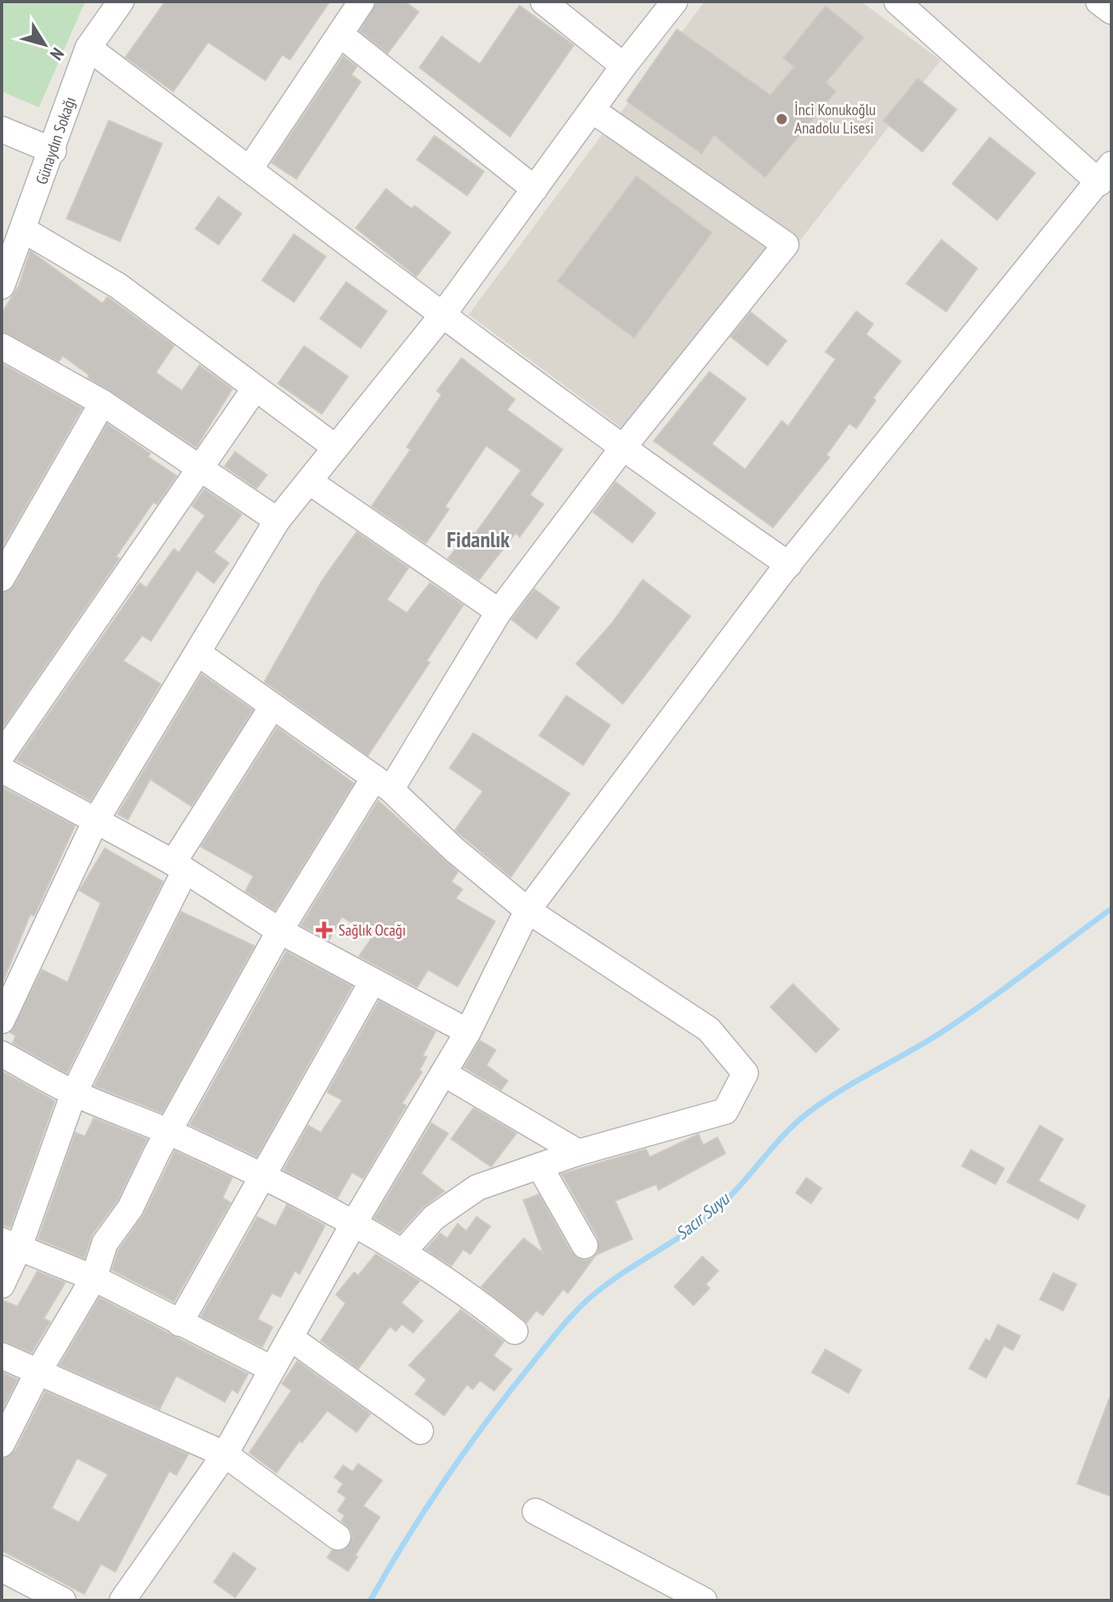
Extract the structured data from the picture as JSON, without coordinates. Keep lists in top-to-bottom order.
{
  "streets": {
    "street": ["Günaydın Sokağı"]
  },
  "districts": ["Fidanlık"],
  "water": ["Sacır Suyu"],
  "places": {
    "other": ["İnci Konukoğlu Anadolu Lisesi"],
    "health": ["Sağlık Ocağı"]
  },
  "north": "bottom right"
}
